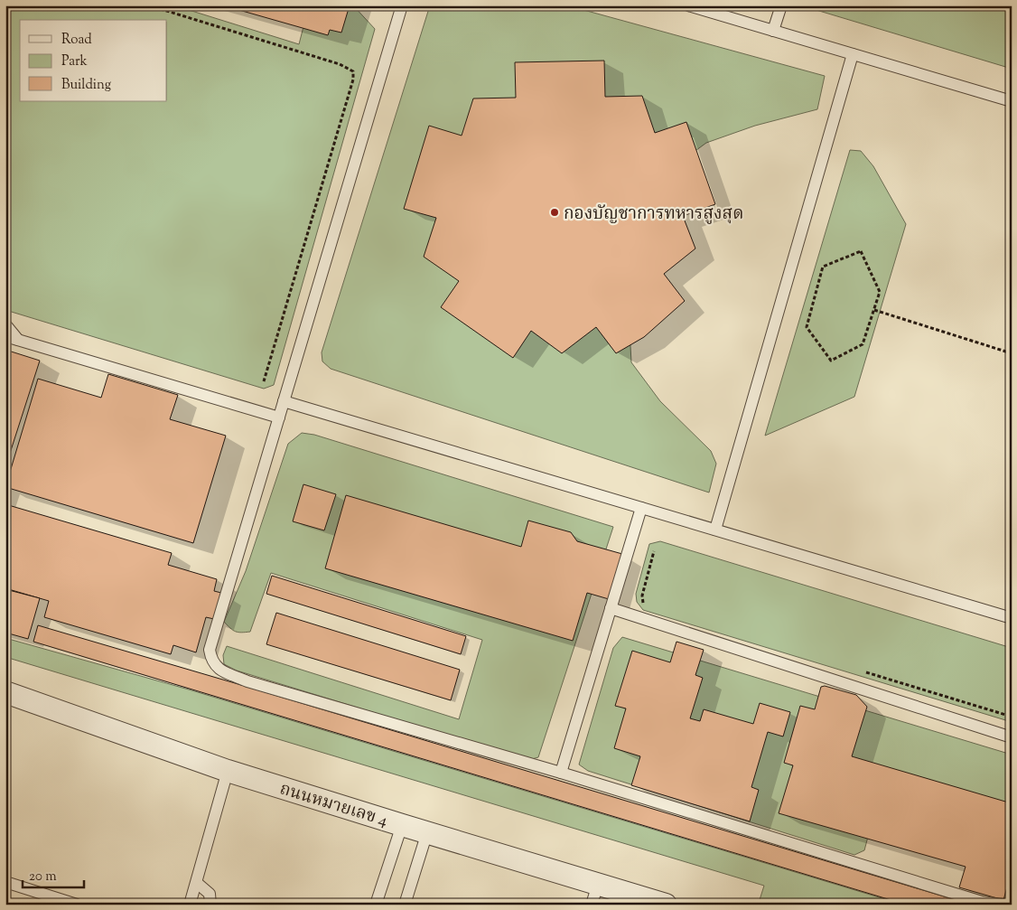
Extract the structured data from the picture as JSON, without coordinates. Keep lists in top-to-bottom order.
{
  "streets": {
    "street": ["ถนนหมายเลข 4"]
  },
  "places": ["กองบัญชาการทหารสูงสุด"],
  "legend": ["Road", "Park", "Building"],
  "scale_bar": "20 m"
}
